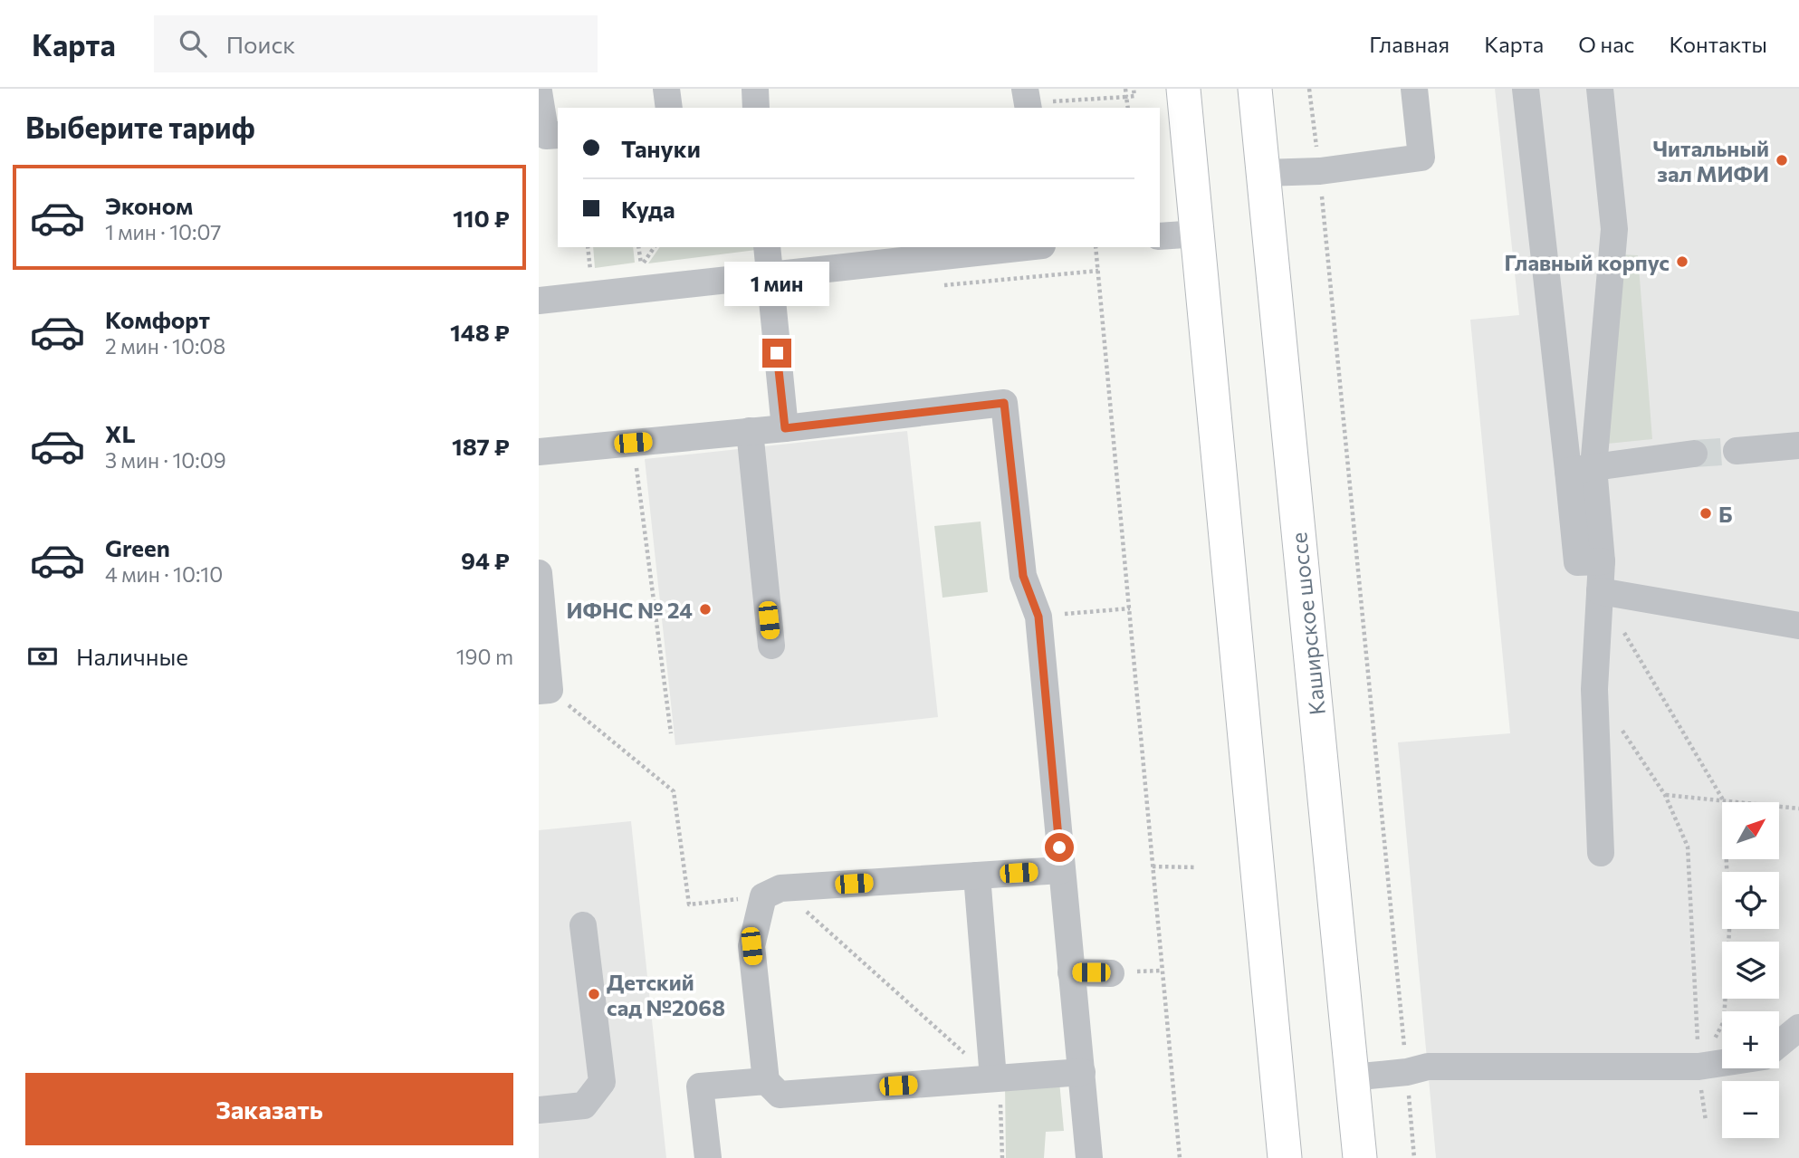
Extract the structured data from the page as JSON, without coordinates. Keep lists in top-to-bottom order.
{
  "streets": {
    "main road": ["Каширское шоссе"]
  },
  "places": [
    "Читальный зал МИФИ",
    "Главный корпус",
    "Б",
    "ИФНС № 24",
    "Детский сад №2068"
  ],
  "north": "top right",
  "page": {
    "header": "Карта",
    "search": "Поиск",
    "nav": [
      "Главная",
      "Карта",
      "О нас",
      "Контакты"
    ],
    "heading": "Выберите тариф",
    "banner": ["Тануки", "Куда"],
    "list": [
      {
        "name": "Эконом",
        "note": "1 мин · 10:07",
        "value": "110 ₽"
      },
      {
        "name": "Комфорт",
        "note": "2 мин · 10:08",
        "value": "148 ₽"
      },
      {
        "name": "XL",
        "note": "3 мин · 10:09",
        "value": "187 ₽"
      },
      {
        "name": "Green",
        "note": "4 мин · 10:10",
        "value": "94 ₽"
      }
    ],
    "bubble": "1 мин",
    "pay": ["Наличные", "190 m"],
    "map_buttons": ["+", "−"],
    "buttons": "Заказать"
  }
}
